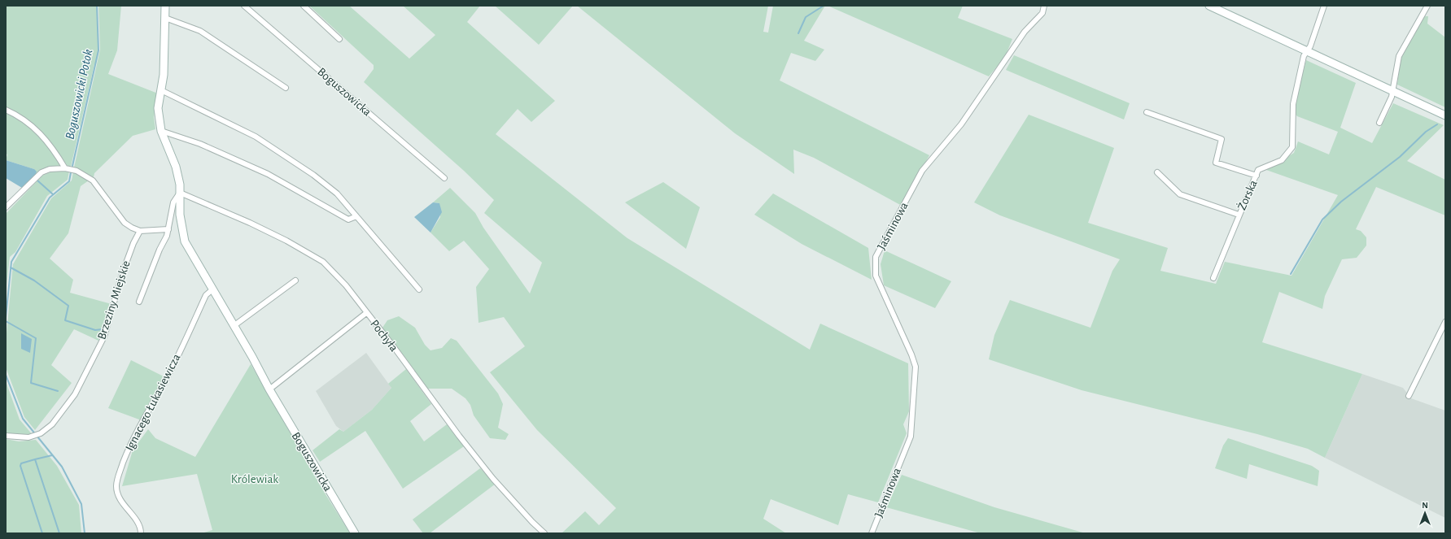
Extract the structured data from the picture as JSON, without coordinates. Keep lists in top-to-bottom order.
{
  "streets": {
    "street": [
      "Boguszowicka",
      "Żorska",
      "Jaśminowa",
      "Brzeziny Miejskie",
      "Pochyła",
      "Ignacego Łukasiewicza"
    ]
  },
  "crossings": [
    ["Boguszowicka", "Pochyła"],
    ["Boguszowicka", "Ignacego Łukasiewicza"]
  ],
  "water": ["Boguszowicki Potok"],
  "parks": ["Królewiak"],
  "north": "top"
}
